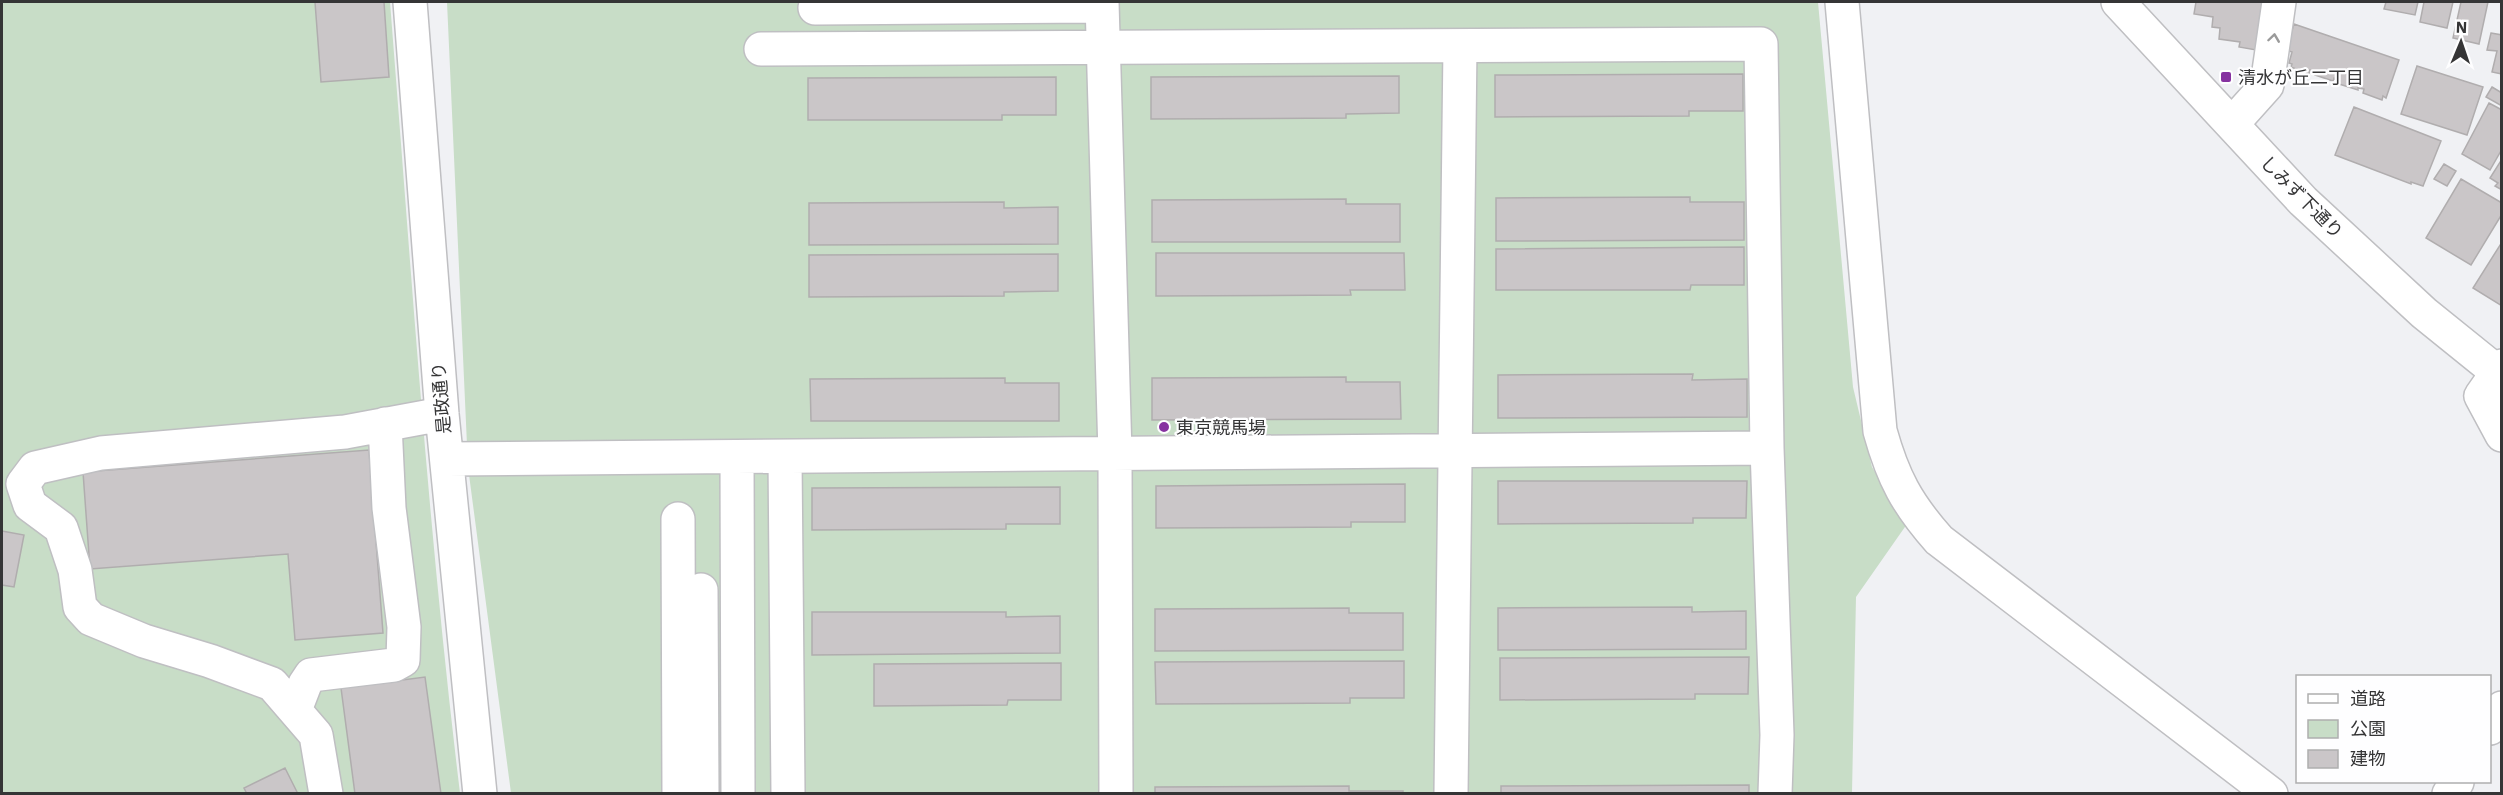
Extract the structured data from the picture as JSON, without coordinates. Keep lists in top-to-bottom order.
{
  "streets": {
    "street": ["しみず下通り", "是政通り"]
  },
  "places": {
    "transit": ["清水が丘二丁目"],
    "other": ["東京競馬場"]
  },
  "legend": ["道路", "公園", "建物"],
  "north": "top"
}
